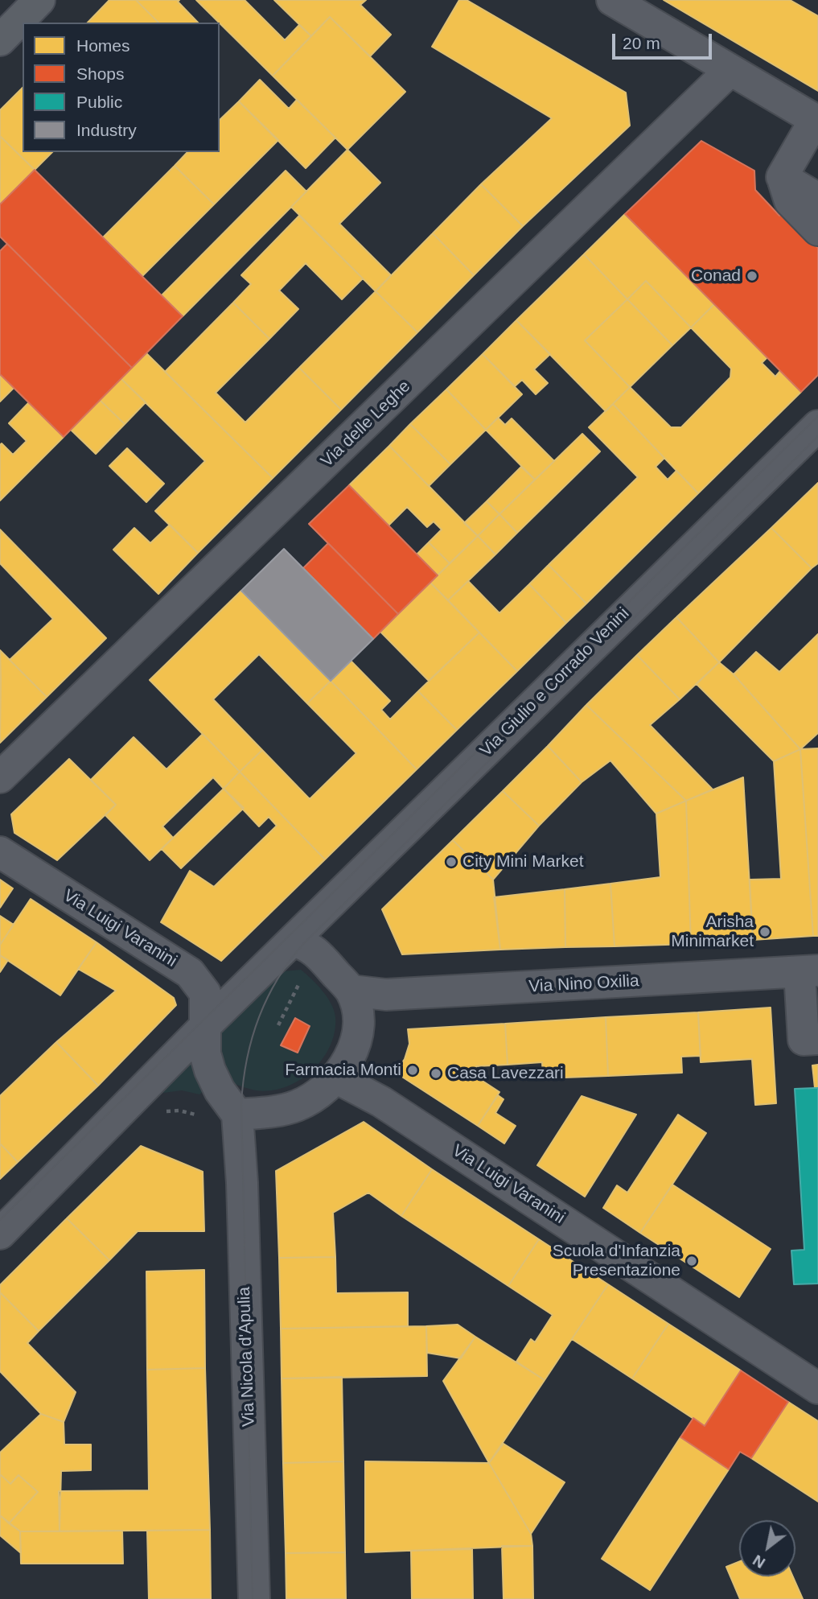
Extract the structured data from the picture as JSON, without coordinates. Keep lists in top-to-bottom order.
{
  "streets": {
    "street": [
      "Via delle Leghe",
      "Via Giulio e Corrado Venini",
      "Via Luigi Varanini",
      "Via Nino Oxilia",
      "Via Nicola d'Apulia"
    ]
  },
  "crossings": [
    ["Via Giulio e Corrado Venini", "Via Luigi Varanini"],
    ["Via Giulio e Corrado Venini", "Via Nino Oxilia"],
    ["Via Giulio e Corrado Venini", "Via Nicola d'Apulia"],
    ["Via Luigi Varanini", "Via Nino Oxilia"],
    ["Via Luigi Varanini", "Via Nicola d'Apulia"],
    ["Via Nino Oxilia", "Via Nicola d'Apulia"]
  ],
  "places": [
    "Conad",
    "City Mini Market",
    "Arisha Minimarket",
    "Farmacia Monti",
    "Casa Lavezzari",
    "Scuola d'Infanzia Presentazione"
  ],
  "legend": [
    "Homes",
    "Shops",
    "Public",
    "Industry"
  ],
  "scale_bar": "20 m",
  "north": "bottom left"
}
